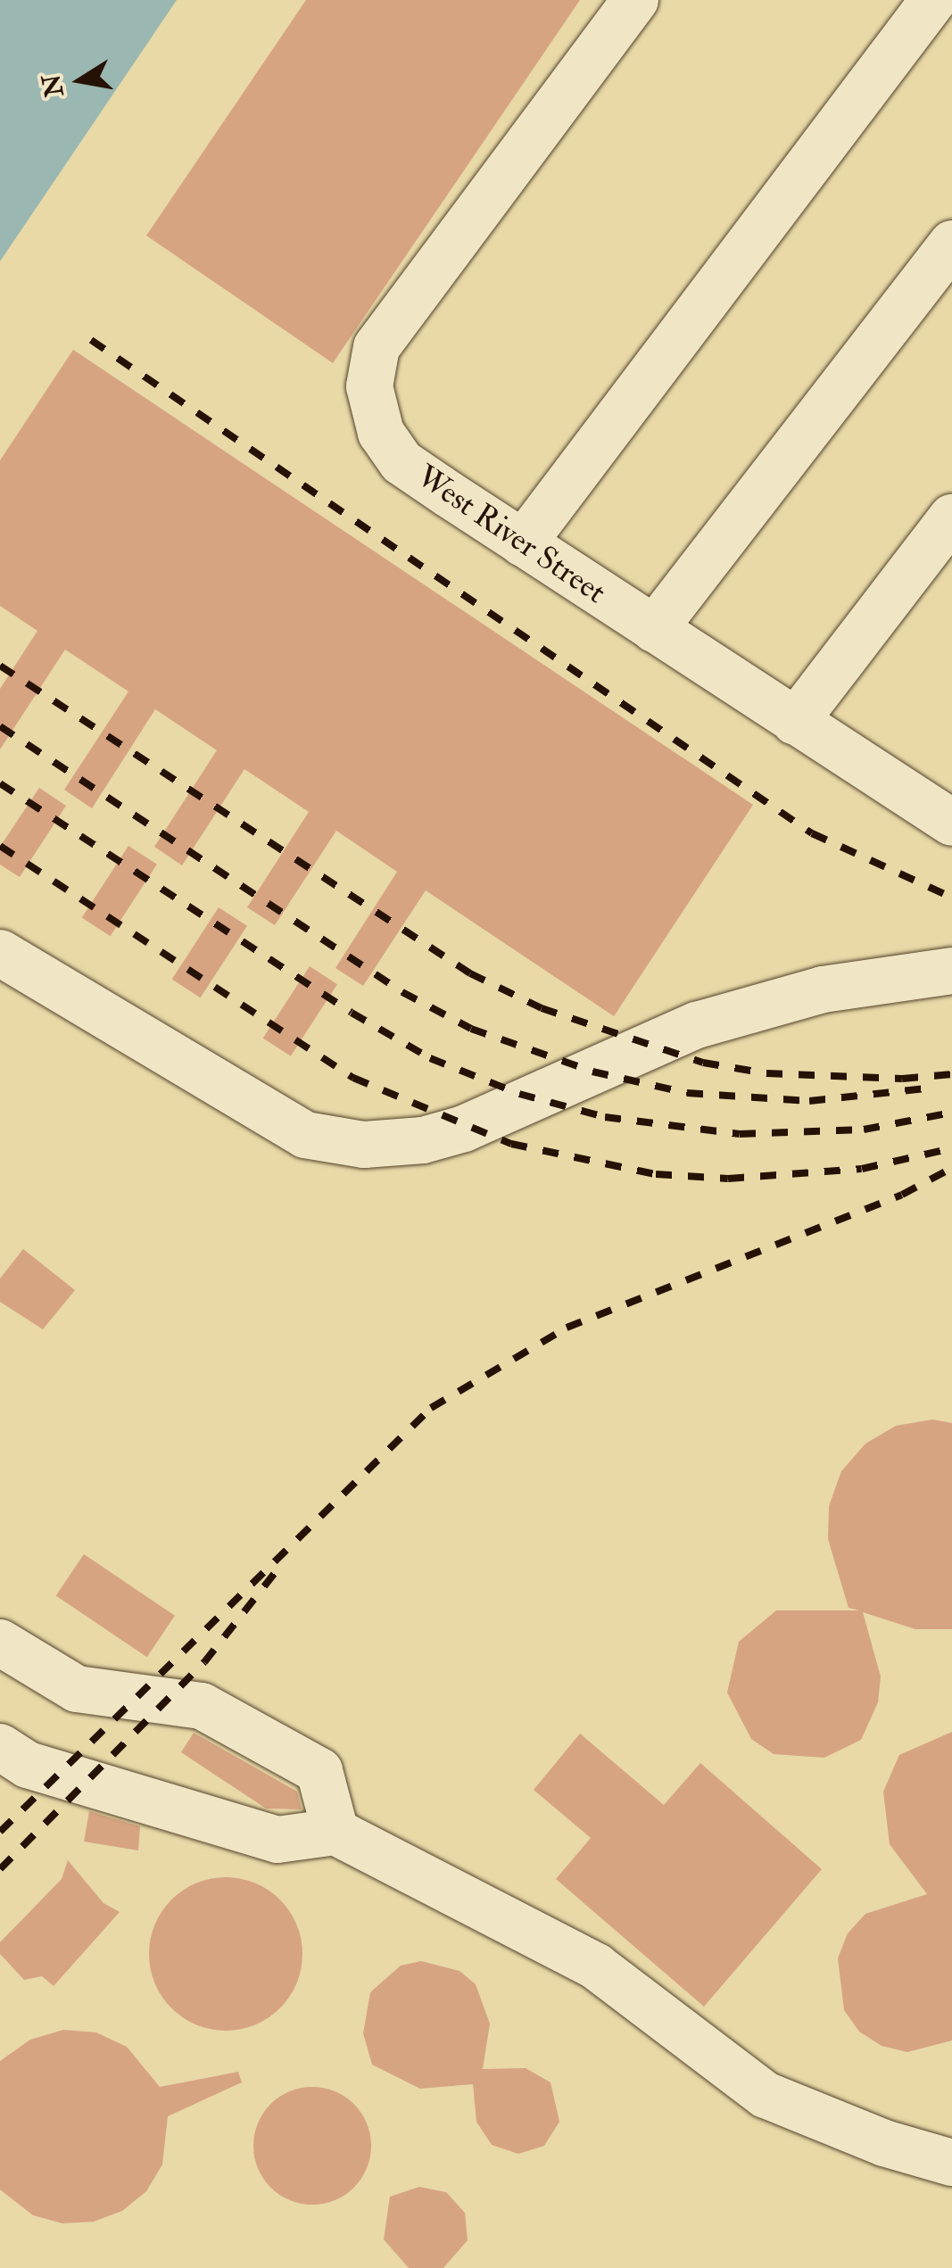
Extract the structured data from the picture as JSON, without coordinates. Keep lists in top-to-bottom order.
{
  "streets": {
    "lane": ["West River Street"]
  },
  "north": "left"
}
